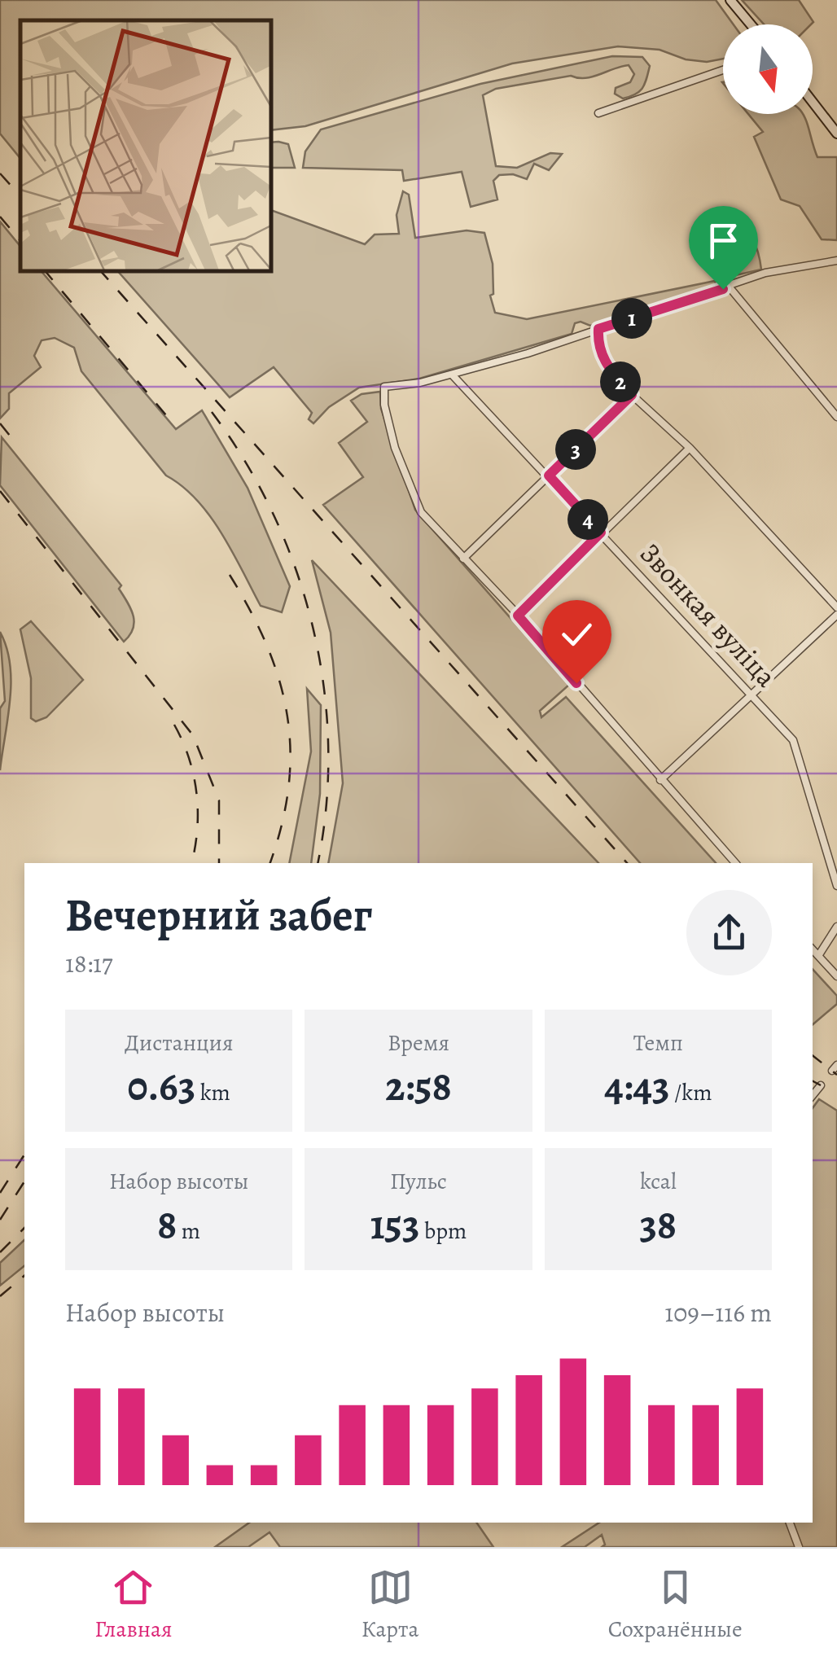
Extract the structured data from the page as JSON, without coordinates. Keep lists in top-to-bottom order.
{
  "streets": {
    "street": ["Звонкая вуліца"]
  },
  "north": "bottom",
  "page": {
    "pins": [
      "1",
      "2",
      "3",
      "4"
    ],
    "heading": ["Вечерний забег", "18:17"],
    "stats": [
      ["Дистанция", "0.63 km"],
      ["Время", "2:58"],
      ["Темп", "4:43 /km"],
      ["Набор высоты", "8 m"],
      ["Пульс", "153 bpm"],
      ["kcal", "38"]
    ],
    "chart": ["Набор высоты", "109–116 m"],
    "tabs": ["Главная", "Карта", "Сохранённые"]
  }
}
